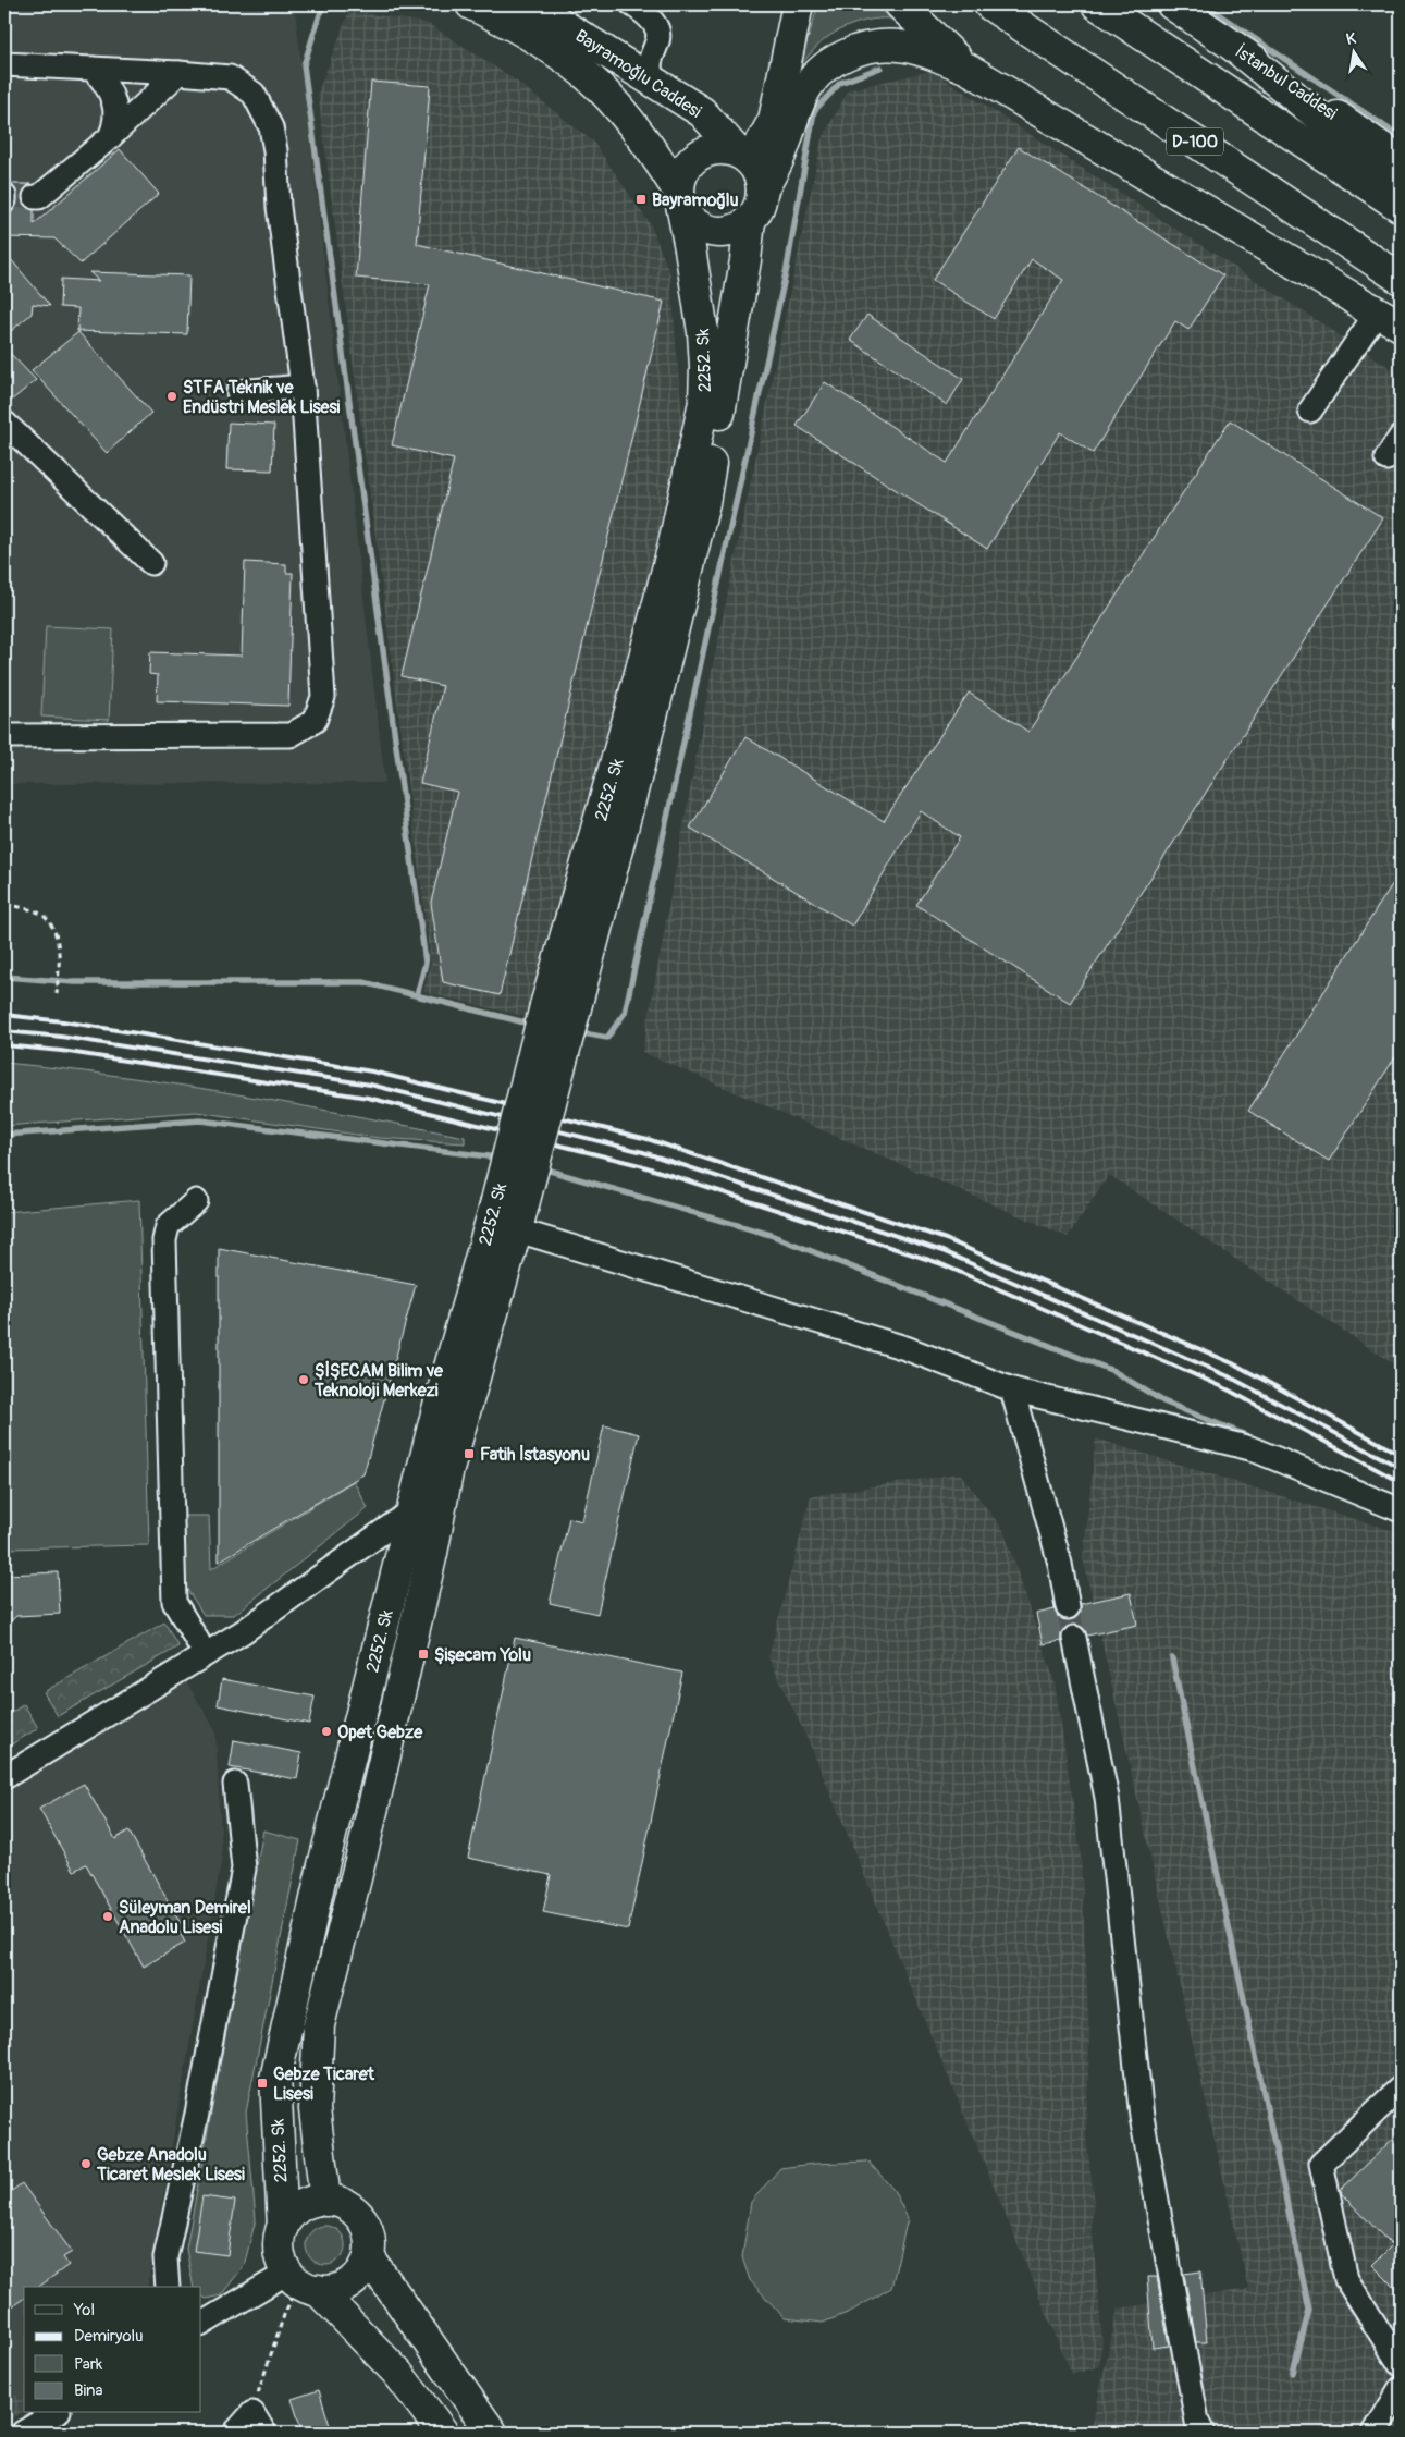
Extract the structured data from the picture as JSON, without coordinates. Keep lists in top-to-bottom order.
{
  "streets": {
    "main road": [
      "Bayramoğlu Caddesi",
      "İstanbul Caddesi",
      "D-100",
      "2252. Sk"
    ]
  },
  "crossings": [
    ["Bayramoğlu Caddesi", "2252. Sk"]
  ],
  "places": {
    "transit": [
      "Bayramoğlu",
      "Fatih İstasyonu",
      "Şişecam Yolu",
      "Gebze Ticaret Lisesi"
    ],
    "other": [
      "STFA Teknik ve Endüstri Meslek Lisesi",
      "ŞİŞECAM Bilim ve Teknoloji Merkezi",
      "Opet Gebze",
      "Süleyman Demirel Anadolu Lisesi",
      "Gebze Anadolu Ticaret Meslek Lisesi"
    ]
  },
  "legend": [
    "Yol",
    "Demiryolu",
    "Park",
    "Bina"
  ],
  "north": "top"
}
